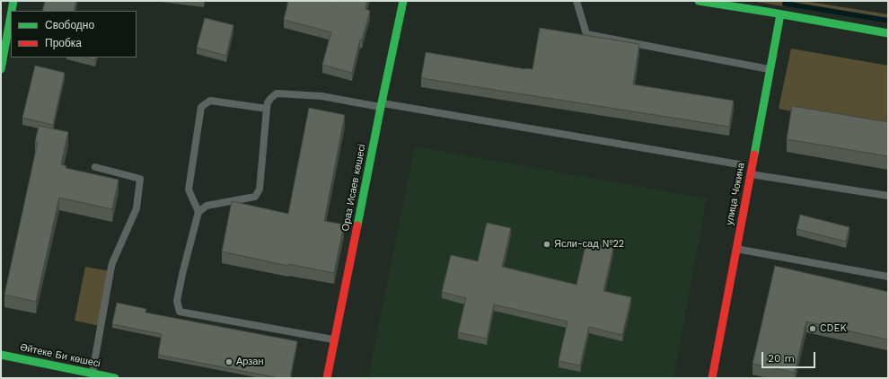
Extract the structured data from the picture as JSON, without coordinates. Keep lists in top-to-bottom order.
{
  "streets": {
    "street": ["Ораз Исаев көшесі", "улица Чокина", "Әйтеке Би көшесі"]
  },
  "places": ["Ясли-сад №22", "CDEK", "Арзан"],
  "legend": ["Свободно", "Пробка"],
  "scale_bar": "20 m"
}
